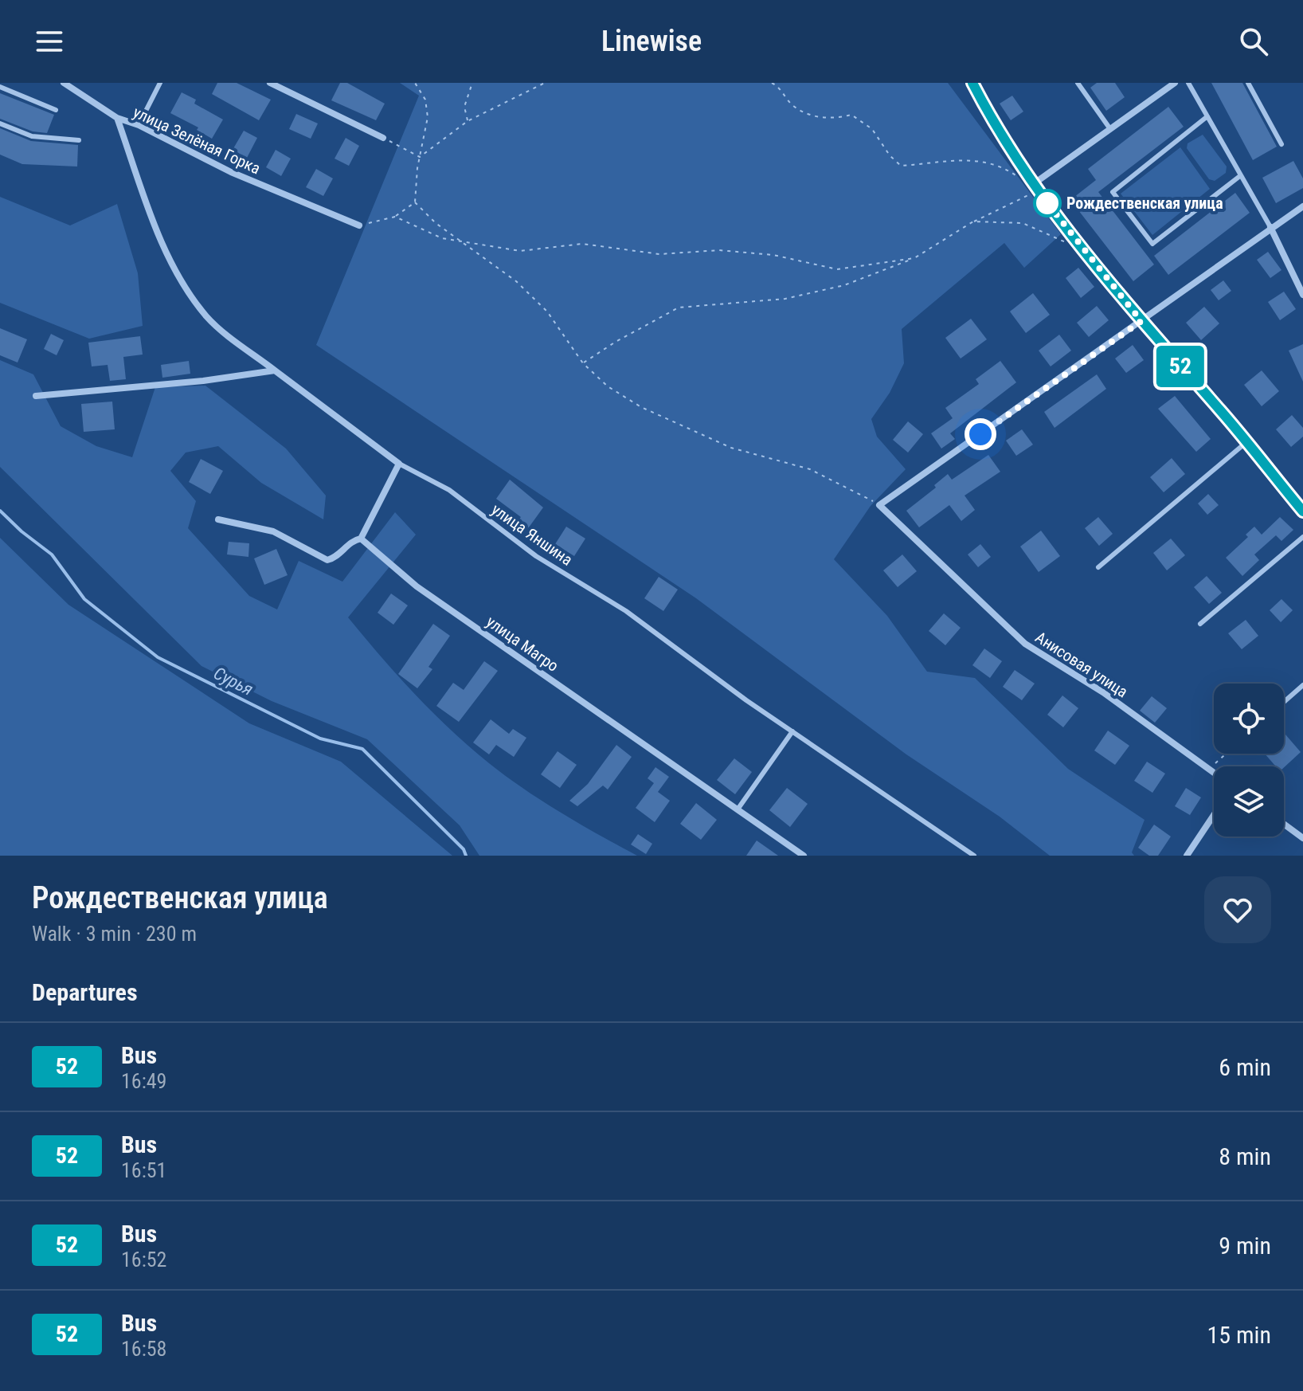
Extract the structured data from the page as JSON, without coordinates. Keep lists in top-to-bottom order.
{
  "streets": {
    "street": [
      "улица Зелёная Горка",
      "улица Яншина",
      "улица Магро",
      "Анисовая улица"
    ]
  },
  "crossings": [
    ["улица Зелёная Горка", "улица Яншина"]
  ],
  "water": ["Сурья"],
  "places": ["Рождественская улица"],
  "lines": ["bus line 52"],
  "page": {
    "header": "Linewise",
    "on_map": "52",
    "heading": [
      ["Рождественская улица", "Walk · 3 min · 230 m"],
      "Departures"
    ],
    "list": [
      {
        "mark": "52",
        "name": "Bus",
        "note": "16:49",
        "value": "6 min"
      },
      {
        "mark": "52",
        "name": "Bus",
        "note": "16:51",
        "value": "8 min"
      },
      {
        "mark": "52",
        "name": "Bus",
        "note": "16:52",
        "value": "9 min"
      },
      {
        "mark": "52",
        "name": "Bus",
        "note": "16:58",
        "value": "15 min"
      }
    ]
  }
}
